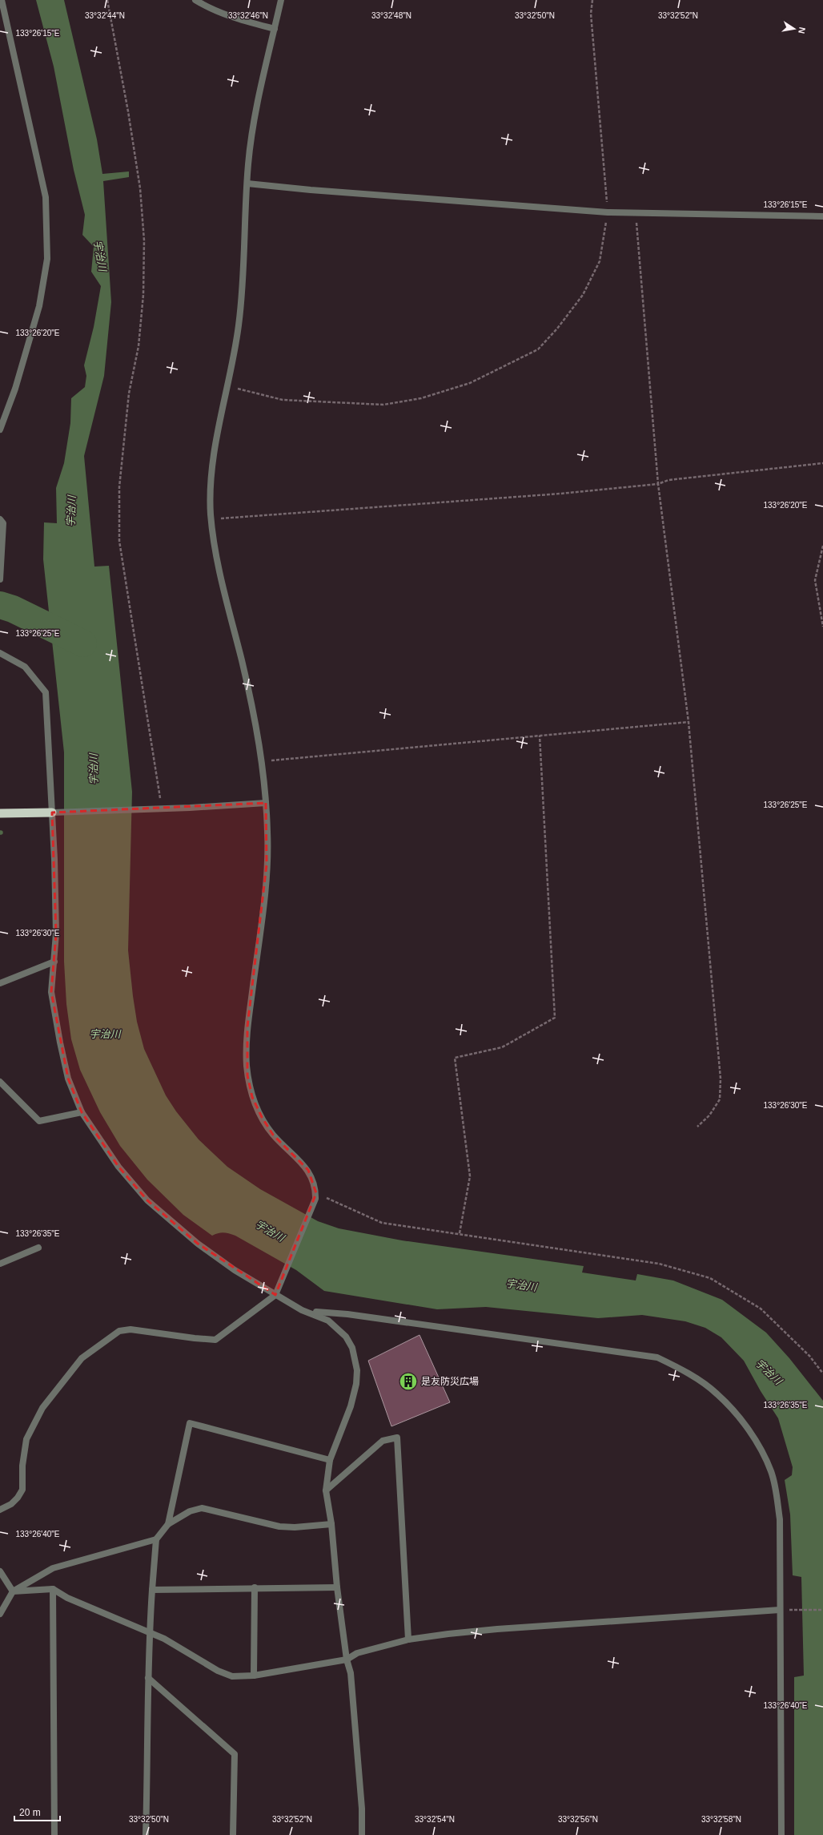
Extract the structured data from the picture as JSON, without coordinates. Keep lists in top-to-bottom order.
{
  "water": ["宇治川"],
  "places": {
    "building": ["是友防災広場"]
  },
  "scale_bar": "20 m",
  "north": "right",
  "coordinates": [
    "33°32'44\"N",
    "33°32'46\"N",
    "33°32'48\"N",
    "33°32'50\"N",
    "33°32'52\"N",
    "133°26'15\"E",
    "133°26'20\"E",
    "133°26'25\"E",
    "133°26'30\"E",
    "133°26'35\"E",
    "133°26'40\"E",
    "33°32'54\"N",
    "33°32'56\"N",
    "33°32'58\"N"
  ]
}
